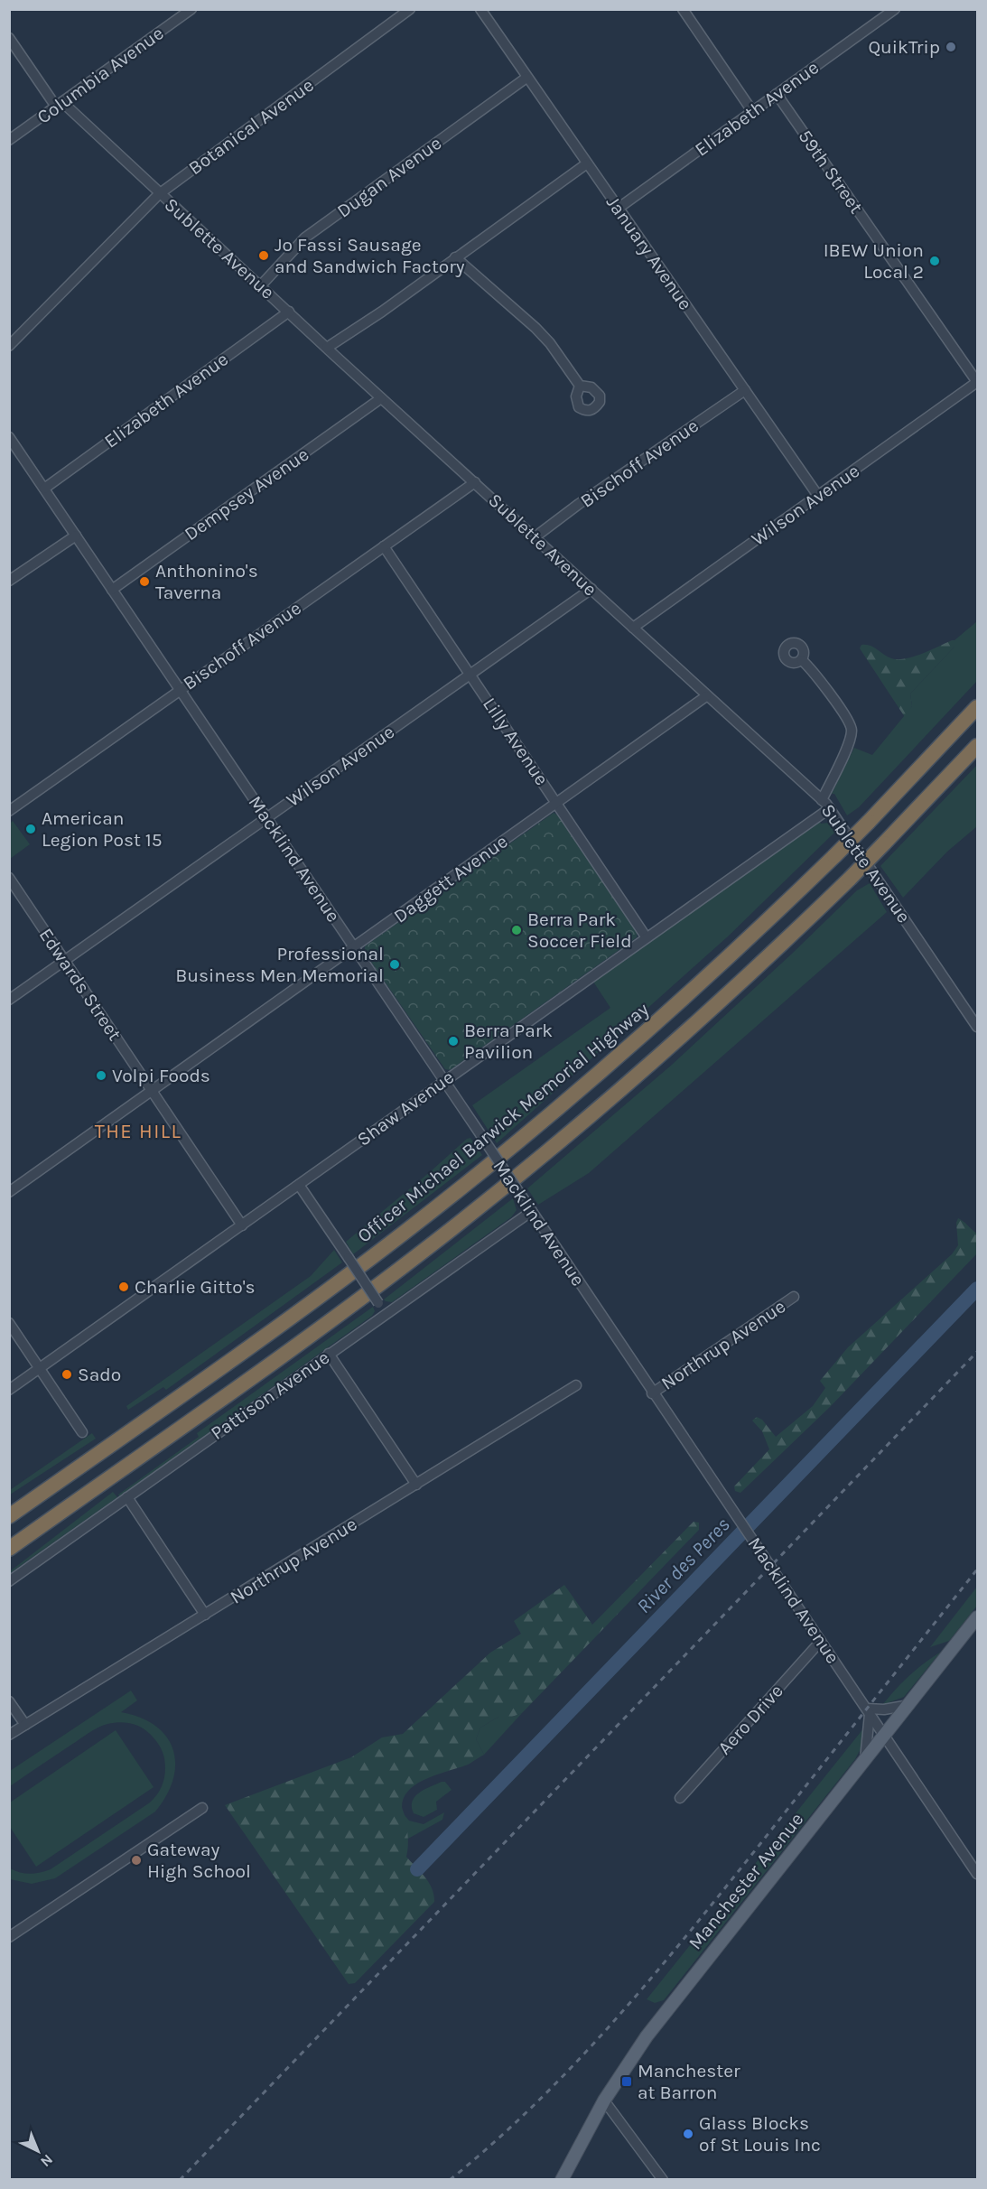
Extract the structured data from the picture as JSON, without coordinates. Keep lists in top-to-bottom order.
{
  "streets": {
    "highway": ["Officer Michael Barwick Memorial Highway"],
    "main road": ["Manchester Avenue"],
    "street": [
      "Columbia Avenue",
      "Elizabeth Avenue",
      "Botanical Avenue",
      "59th Street",
      "Dugan Avenue",
      "Sublette Avenue",
      "January Avenue",
      "Bischoff Avenue",
      "Dempsey Avenue",
      "Wilson Avenue",
      "Lilly Avenue",
      "Macklind Avenue",
      "Daggett Avenue",
      "Edwards Street",
      "Shaw Avenue",
      "Northrup Avenue",
      "Pattison Avenue",
      "Aero Drive"
    ]
  },
  "crossings": [
    ["Columbia Avenue", "Sublette Avenue"],
    ["Elizabeth Avenue", "59th Street"],
    ["Elizabeth Avenue", "Sublette Avenue"],
    ["Elizabeth Avenue", "January Avenue"],
    ["Elizabeth Avenue", "Macklind Avenue"],
    ["Botanical Avenue", "Sublette Avenue"],
    ["59th Street", "Wilson Avenue"],
    ["Dugan Avenue", "Sublette Avenue"],
    ["Dugan Avenue", "January Avenue"],
    ["Sublette Avenue", "Bischoff Avenue"],
    ["Sublette Avenue", "Dempsey Avenue"],
    ["Sublette Avenue", "Wilson Avenue"],
    ["Sublette Avenue", "Daggett Avenue"],
    ["Sublette Avenue", "Shaw Avenue"],
    ["January Avenue", "Bischoff Avenue"],
    ["January Avenue", "Wilson Avenue"],
    ["Bischoff Avenue", "Lilly Avenue"],
    ["Bischoff Avenue", "Macklind Avenue"],
    ["Dempsey Avenue", "Macklind Avenue"],
    ["Wilson Avenue", "Lilly Avenue"],
    ["Wilson Avenue", "Macklind Avenue"],
    ["Wilson Avenue", "Edwards Street"],
    ["Lilly Avenue", "Daggett Avenue"],
    ["Lilly Avenue", "Shaw Avenue"],
    ["Macklind Avenue", "Daggett Avenue"],
    ["Macklind Avenue", "Shaw Avenue"],
    ["Macklind Avenue", "Northrup Avenue"],
    ["Macklind Avenue", "Pattison Avenue"],
    ["Macklind Avenue", "Aero Drive"],
    ["Macklind Avenue", "Manchester Avenue"],
    ["Daggett Avenue", "Edwards Street"],
    ["Edwards Street", "Shaw Avenue"]
  ],
  "districts": ["THE HILL"],
  "water": ["River des Peres"],
  "places": {
    "other": [
      "QuikTrip",
      "Jo Fassi Sausage and Sandwich Factory",
      "IBEW Union Local 2",
      "Anthonino's Taverna",
      "American Legion Post 15",
      "Berra Park Soccer Field",
      "Professional Business Men Memorial",
      "Berra Park Pavilion",
      "Volpi Foods",
      "Charlie Gitto's",
      "Sado",
      "Gateway High School",
      "Glass Blocks of St Louis Inc"
    ],
    "transit": ["Manchester at Barron"]
  },
  "north": "bottom right"
}
